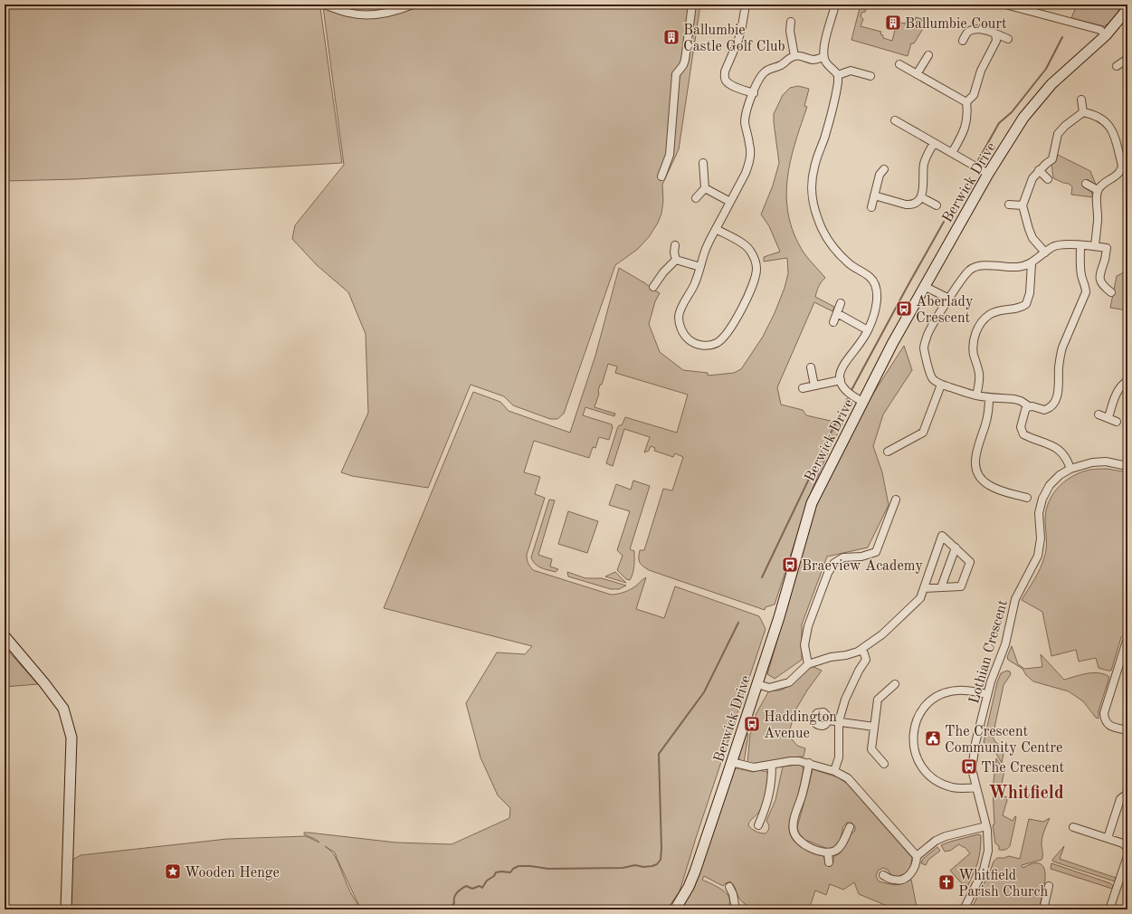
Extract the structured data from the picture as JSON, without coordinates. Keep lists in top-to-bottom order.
{
  "streets": {
    "street": ["Berwick Drive", "Lothian Crescent"]
  },
  "districts": ["Whitfield"],
  "places": {
    "building": ["Ballumbie Court", "Ballumbie Castle Golf Club"],
    "bus stop": [
      "Aberlady Crescent",
      "Braeview Academy",
      "Haddington Avenue",
      "The Crescent"
    ],
    "public building": ["The Crescent Community Centre"],
    "place": ["Wooden Henge"],
    "church": ["Whitfield Parish Church"]
  }
}
